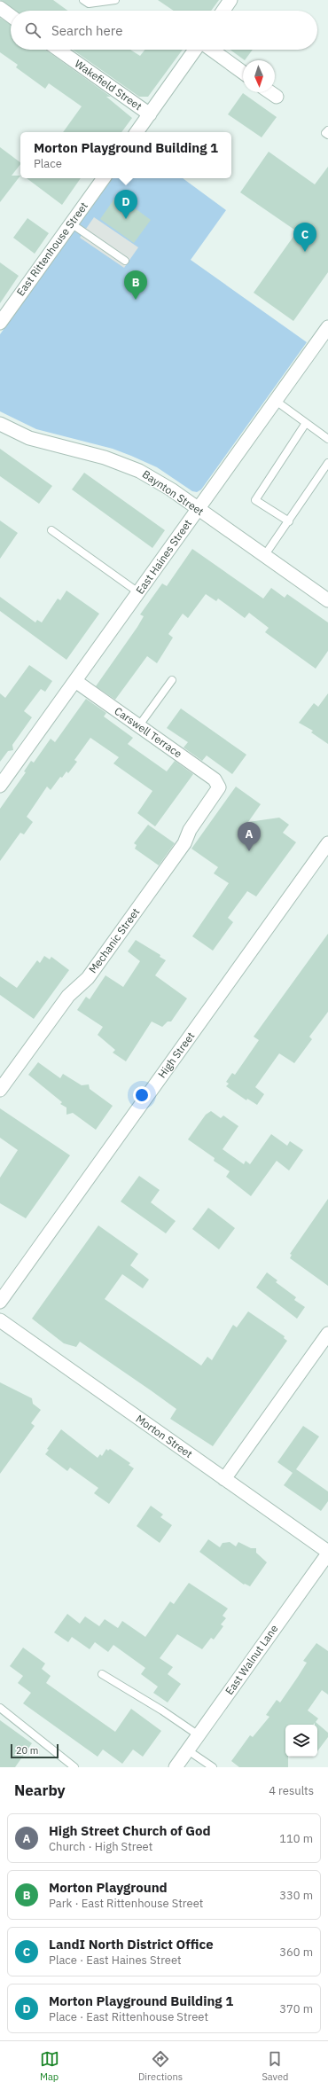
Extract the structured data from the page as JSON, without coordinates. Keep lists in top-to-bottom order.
{
  "streets": {
    "street": [
      "Wakefield Street",
      "East Rittenhouse Street",
      "Baynton Street",
      "East Haines Street",
      "Carswell Terrace",
      "Mechanic Street",
      "High Street",
      "Morton Street",
      "East Walnut Lane"
    ]
  },
  "crossings": [
    ["Baynton Street", "East Haines Street"],
    ["East Haines Street", "Carswell Terrace"],
    ["Carswell Terrace", "Mechanic Street"],
    ["Morton Street", "East Walnut Lane"]
  ],
  "scale_bar": "20 m",
  "north": "bottom",
  "page": {
    "search": "Search here",
    "popup": ["Morton Playground Building 1", "Place"],
    "pins": [
      "D",
      "C",
      "B",
      "A"
    ],
    "scale": "20 m",
    "heading": ["Nearby", "4 results"],
    "list": [
      {
        "mark": "A",
        "name": "High Street Church of God",
        "note": "Church · High Street",
        "value": "110 m"
      },
      {
        "mark": "B",
        "name": "Morton Playground",
        "note": "Park · East Rittenhouse Street",
        "value": "330 m"
      },
      {
        "mark": "C",
        "name": "LandI North District Office",
        "note": "Place · East Haines Street",
        "value": "360 m"
      },
      {
        "mark": "D",
        "name": "Morton Playground Building 1",
        "note": "Place · East Rittenhouse Street",
        "value": "370 m"
      }
    ],
    "nav": ["Map", "Directions", "Saved"]
  }
}
